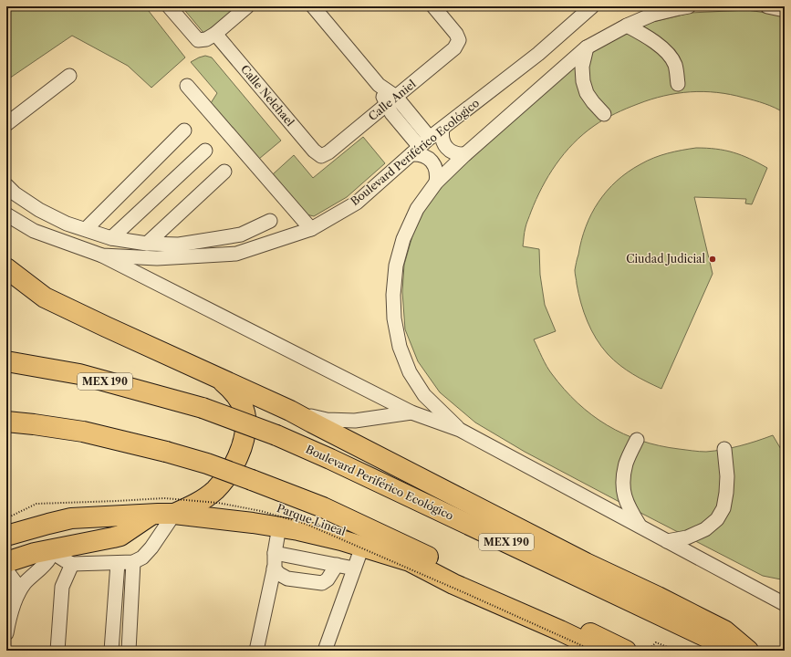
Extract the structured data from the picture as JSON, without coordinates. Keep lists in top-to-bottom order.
{
  "streets": {
    "highway": ["Boulevard Periférico Ecológico", "MEX 190"],
    "street": ["Calle Nelchael", "Calle Aniel"],
    "path": ["Parque Lineal"]
  },
  "crossings": [
    ["Calle Nelchael", "Calle Aniel"]
  ],
  "places": ["Ciudad Judicial"]
}
